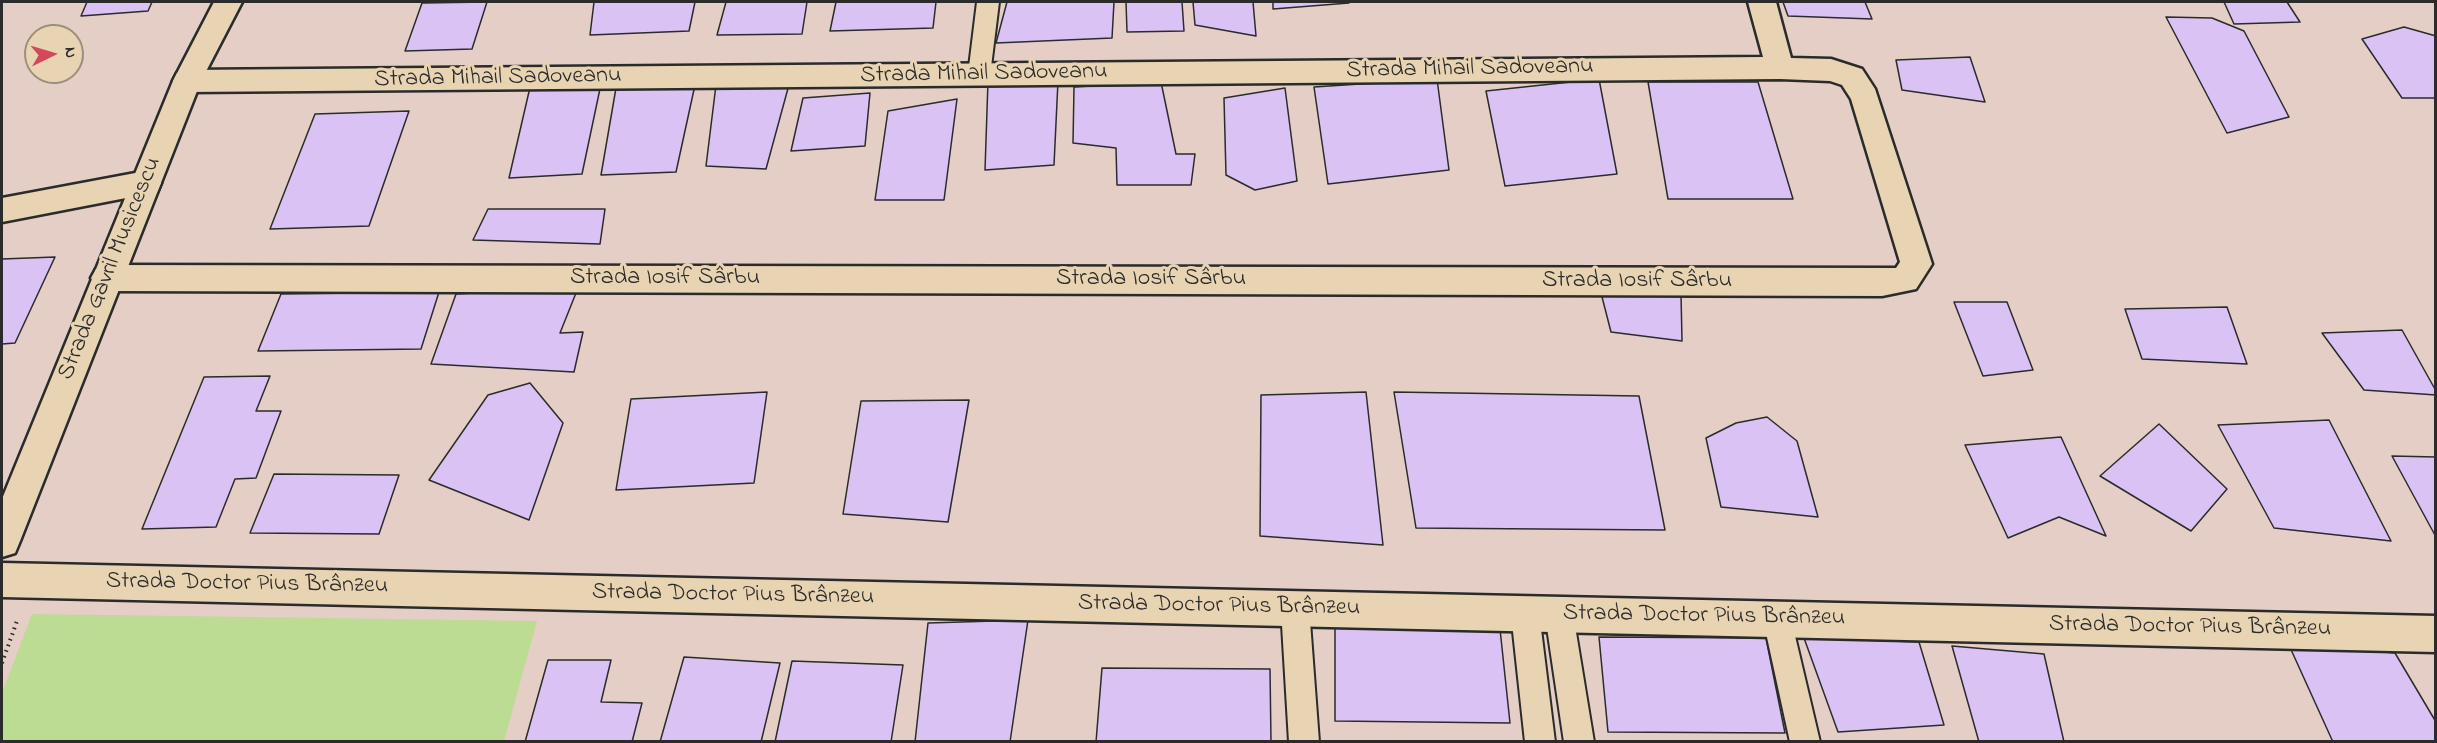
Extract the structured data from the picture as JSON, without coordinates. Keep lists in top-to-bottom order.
{
  "streets": {
    "street": [
      "Strada Mihail Sadoveanu",
      "Strada Gavril Musicescu",
      "Strada Iosif Sârbu",
      "Strada Doctor Pius Brânzeu"
    ]
  },
  "crossings": [
    ["Strada Mihail Sadoveanu", "Strada Gavril Musicescu"],
    ["Strada Mihail Sadoveanu", "Strada Iosif Sârbu"],
    ["Strada Gavril Musicescu", "Strada Iosif Sârbu"]
  ],
  "north": "right"
}
